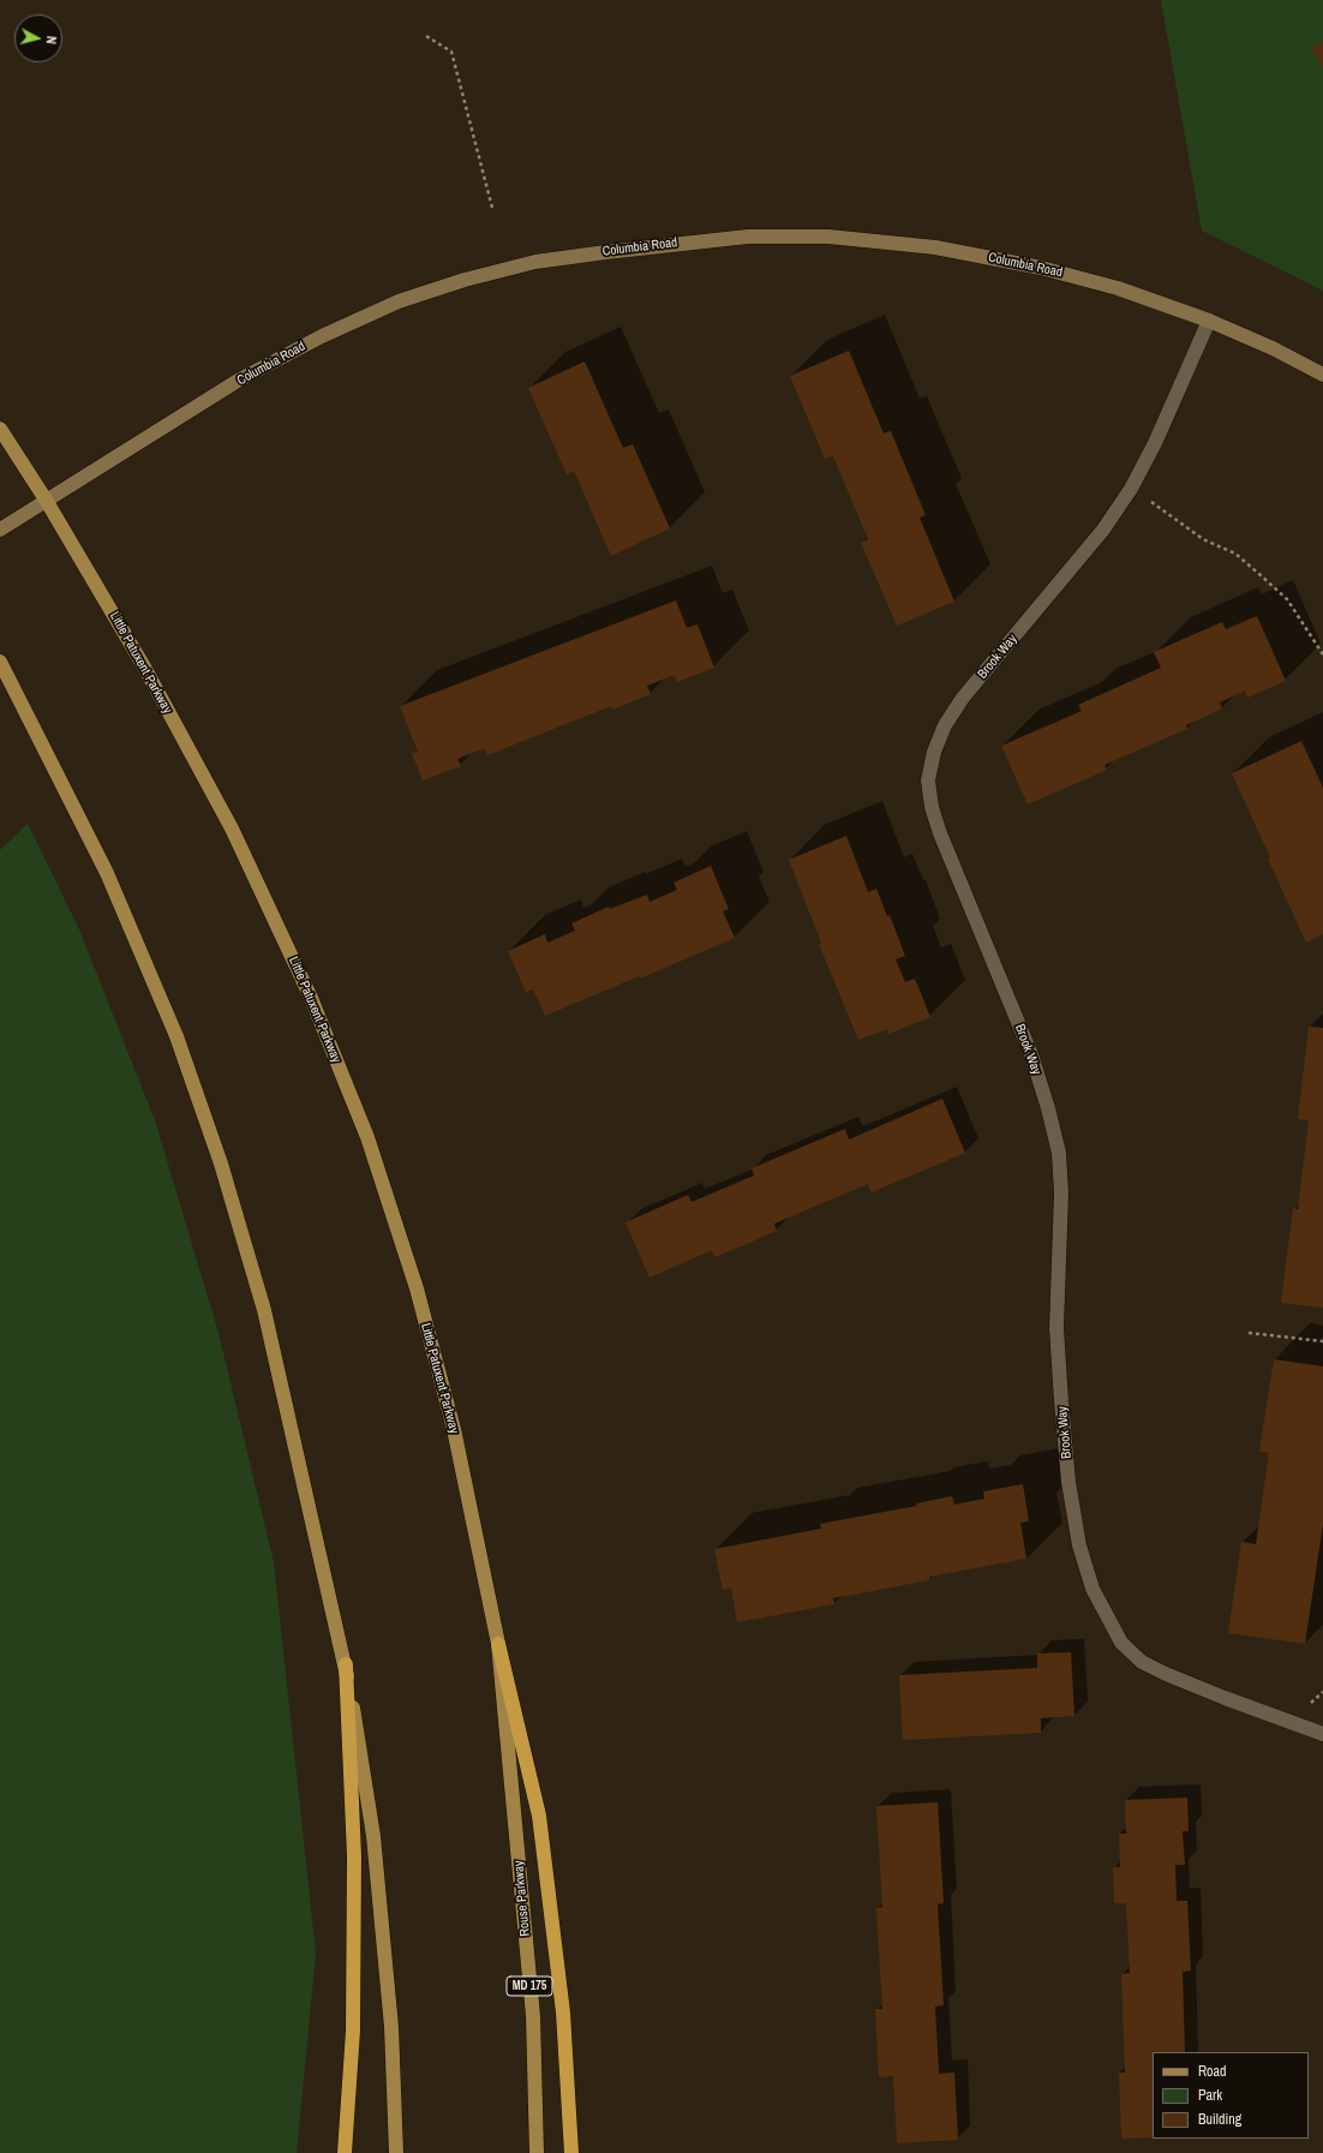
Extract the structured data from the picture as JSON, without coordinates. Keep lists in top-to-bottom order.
{
  "streets": {
    "main road": [
      "Columbia Road",
      "Little Patuxent Parkway",
      "Rouse Parkway",
      "MD 175"
    ],
    "street": ["Brook Way"]
  },
  "crossings": [
    ["Columbia Road", "Brook Way"],
    ["Columbia Road", "Little Patuxent Parkway"],
    ["Little Patuxent Parkway", "Rouse Parkway"]
  ],
  "legend": ["Road", "Park", "Building"],
  "north": "right"
}
